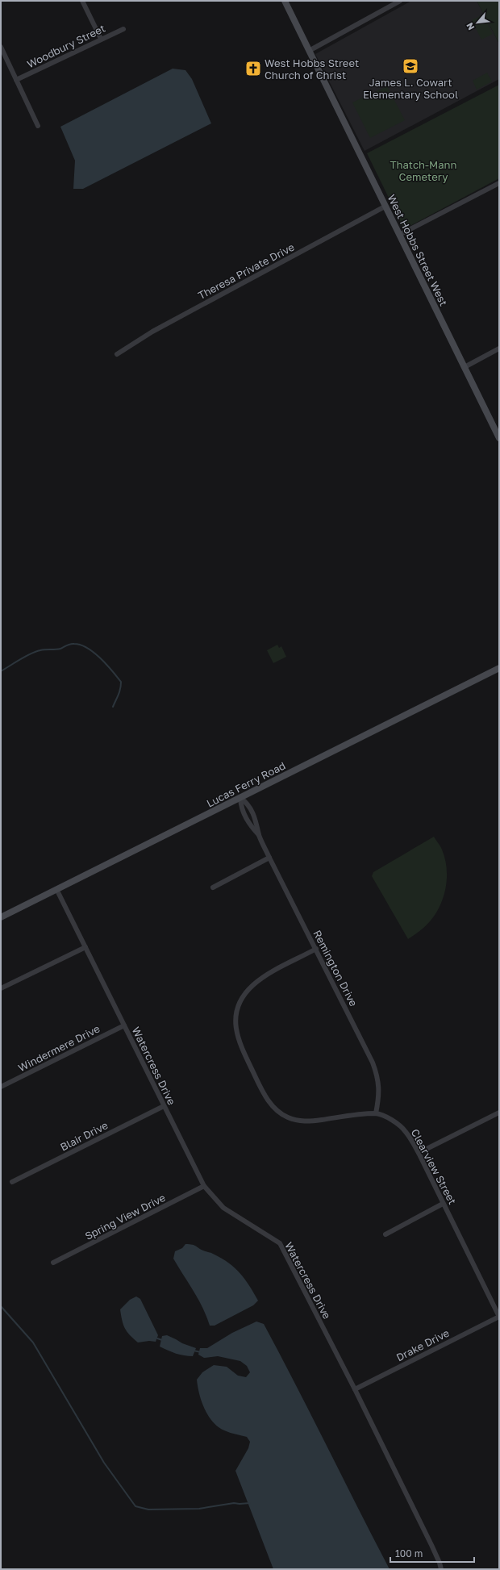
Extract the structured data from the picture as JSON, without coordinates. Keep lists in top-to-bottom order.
{
  "streets": {
    "street": [
      "Woodbury Street",
      "West Hobbs Street West",
      "Theresa Private Drive",
      "Lucas Ferry Road",
      "Remington Drive",
      "Windermere Drive",
      "Watercress Drive",
      "Blair Drive",
      "Clearview Street",
      "Spring View Drive",
      "Drake Drive"
    ]
  },
  "crossings": [
    ["West Hobbs Street West", "Theresa Private Drive"],
    ["Lucas Ferry Road", "Remington Drive"],
    ["Lucas Ferry Road", "Watercress Drive"],
    ["Remington Drive", "Clearview Street"],
    ["Windermere Drive", "Watercress Drive"],
    ["Watercress Drive", "Blair Drive"],
    ["Watercress Drive", "Spring View Drive"],
    ["Watercress Drive", "Drake Drive"],
    ["Clearview Street", "Drake Drive"]
  ],
  "parks": ["Thatch-Mann Cemetery"],
  "places": {
    "school or university": ["James L. Cowart Elementary School"],
    "church": ["West Hobbs Street Church of Christ"]
  },
  "scale_bar": "100 m",
  "north": "bottom left"
}
